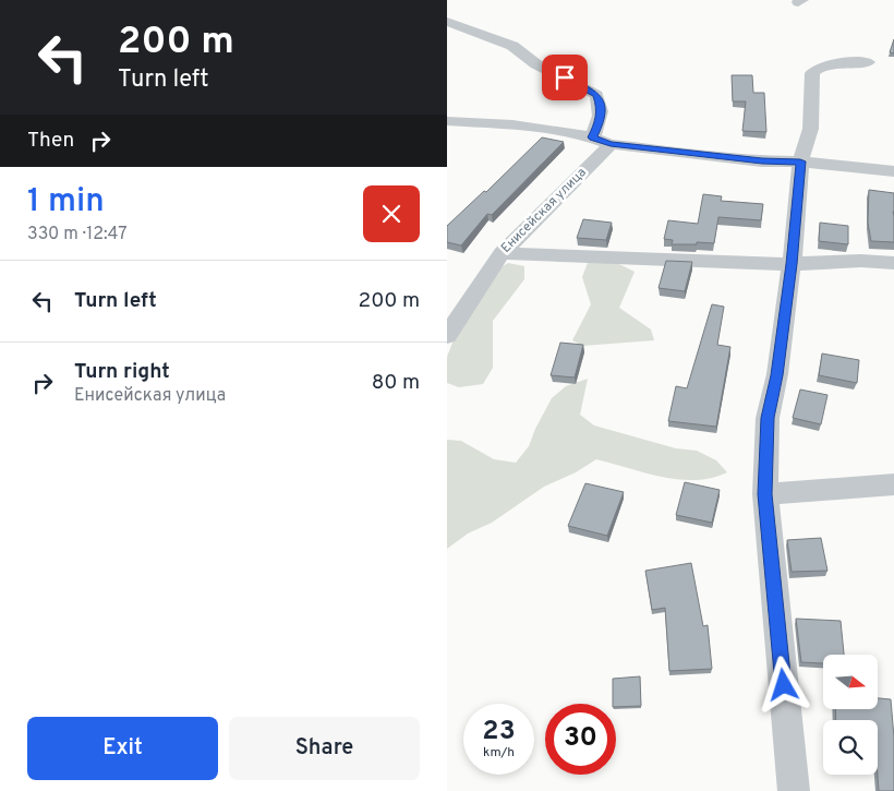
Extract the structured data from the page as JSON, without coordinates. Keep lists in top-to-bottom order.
{
  "streets": {
    "street": ["Енисейская улица"]
  },
  "north": "right",
  "page": {
    "turn": ["200 m", "Turn left"],
    "then": "Then",
    "heading": ["1 min", "330 m · 12:47"],
    "list": [
      {
        "name": "Turn left",
        "value": "200 m"
      },
      {
        "name": "Turn right",
        "note": "Енисейская улица",
        "value": "80 m"
      }
    ],
    "speed": "23 km/h",
    "limit": "30",
    "buttons": ["Exit", "Share"]
  }
}
